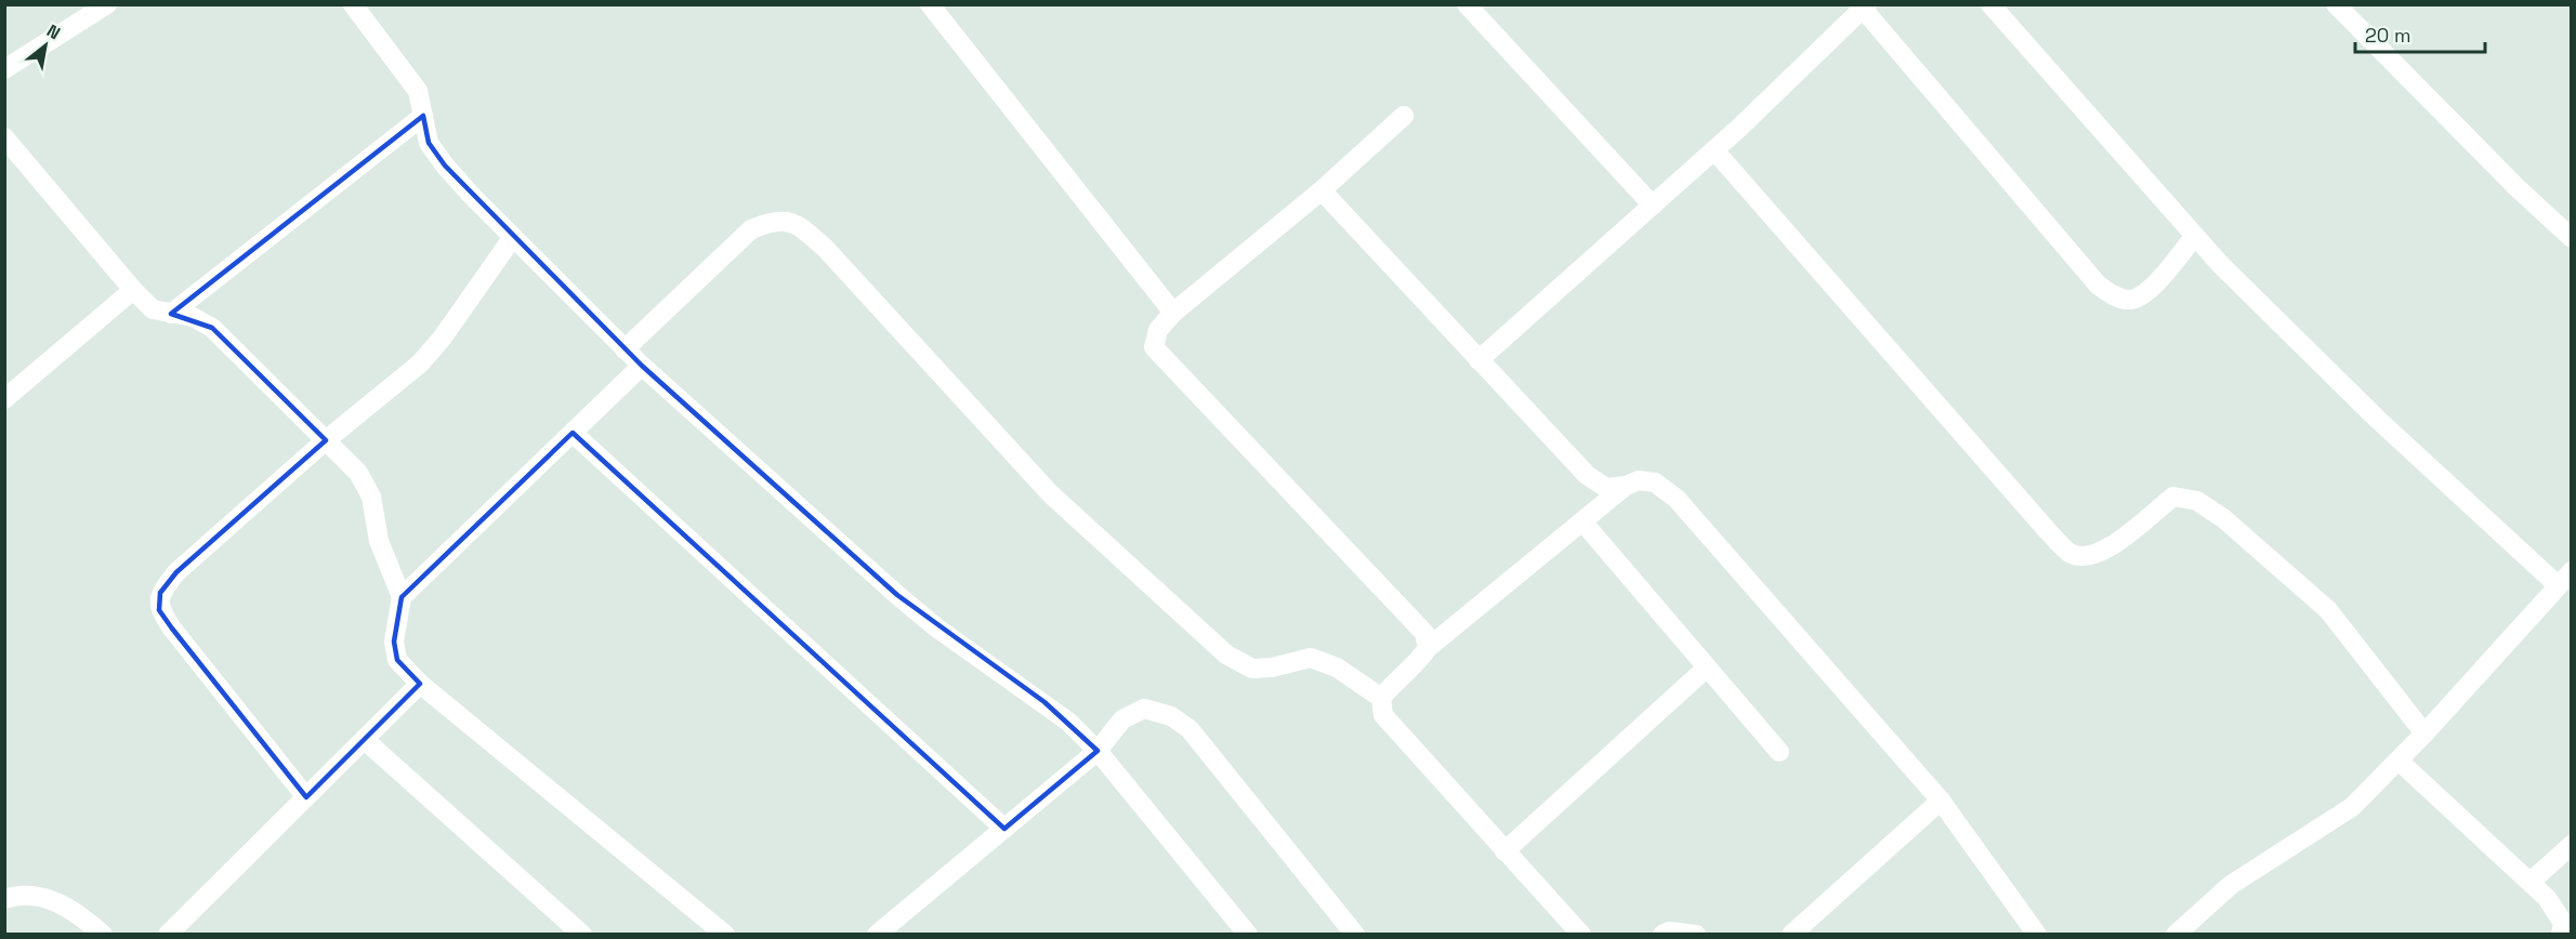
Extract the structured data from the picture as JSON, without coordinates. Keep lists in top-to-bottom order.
{
  "scale_bar": "20 m",
  "north": "top right"
}
